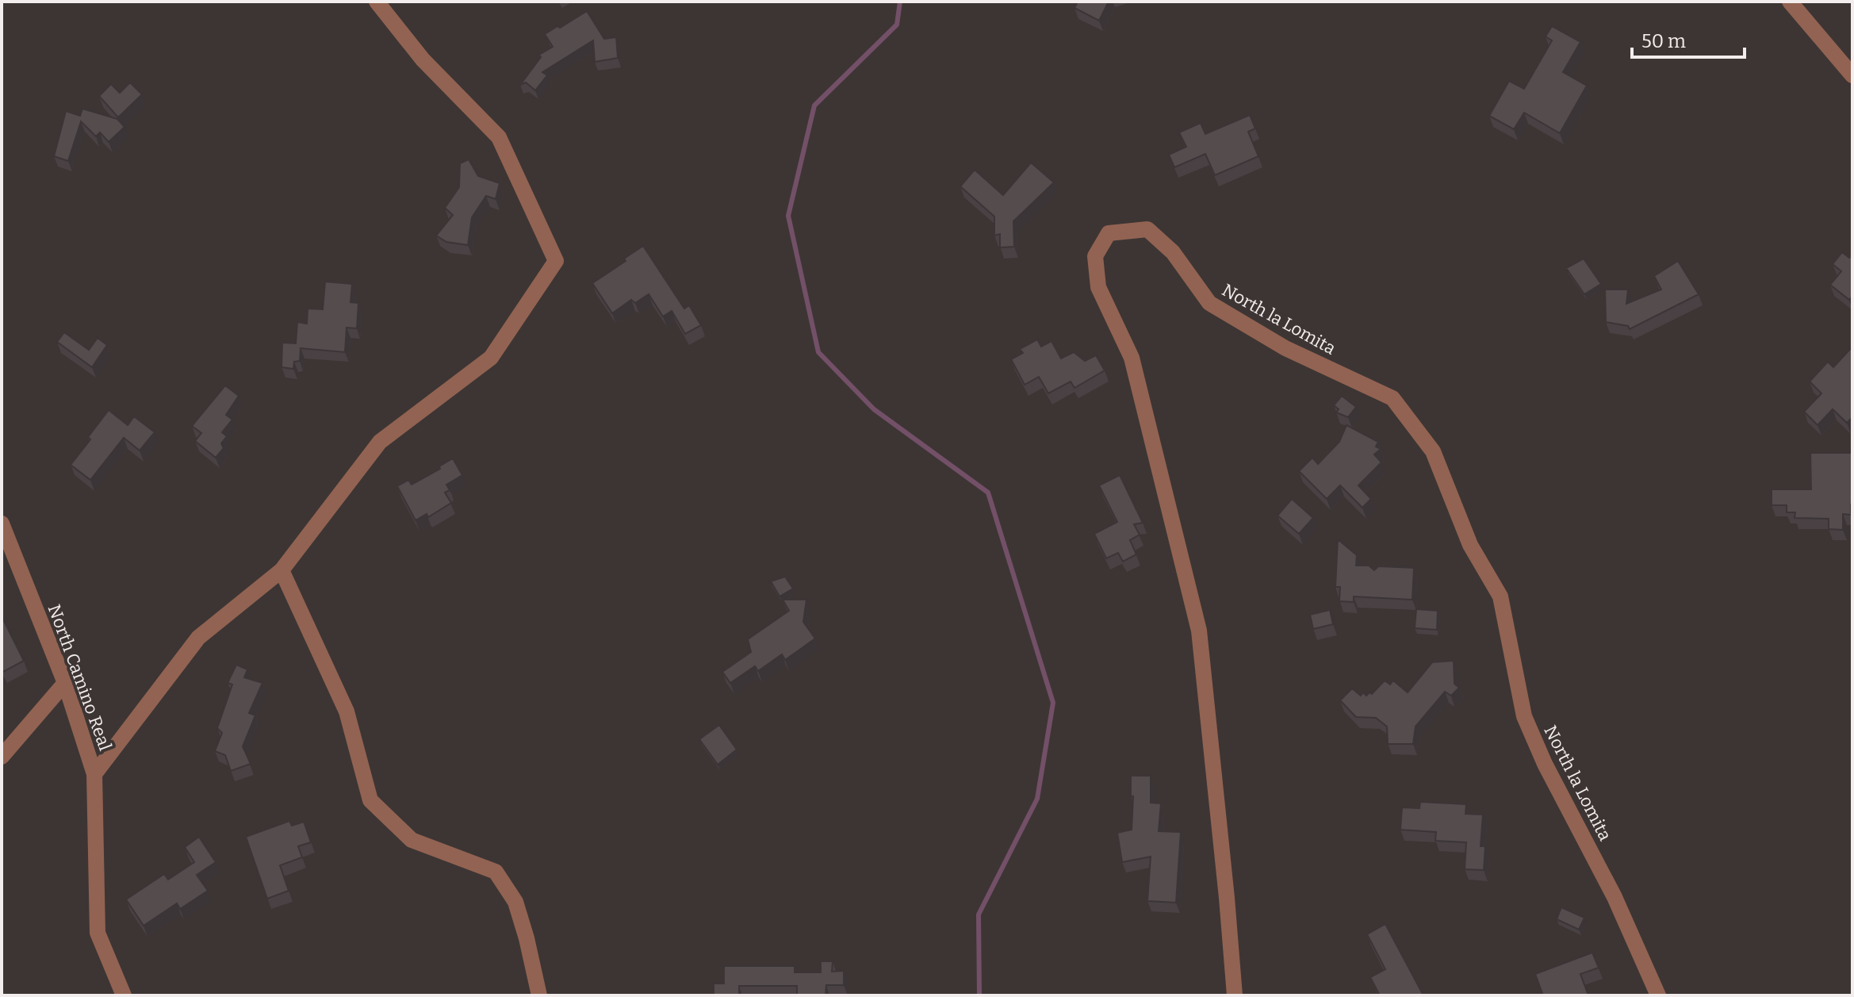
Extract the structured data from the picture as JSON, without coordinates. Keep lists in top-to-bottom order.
{
  "streets": {
    "street": ["North la Lomita", "North Camino Real"]
  },
  "scale_bar": "50 m"
}
